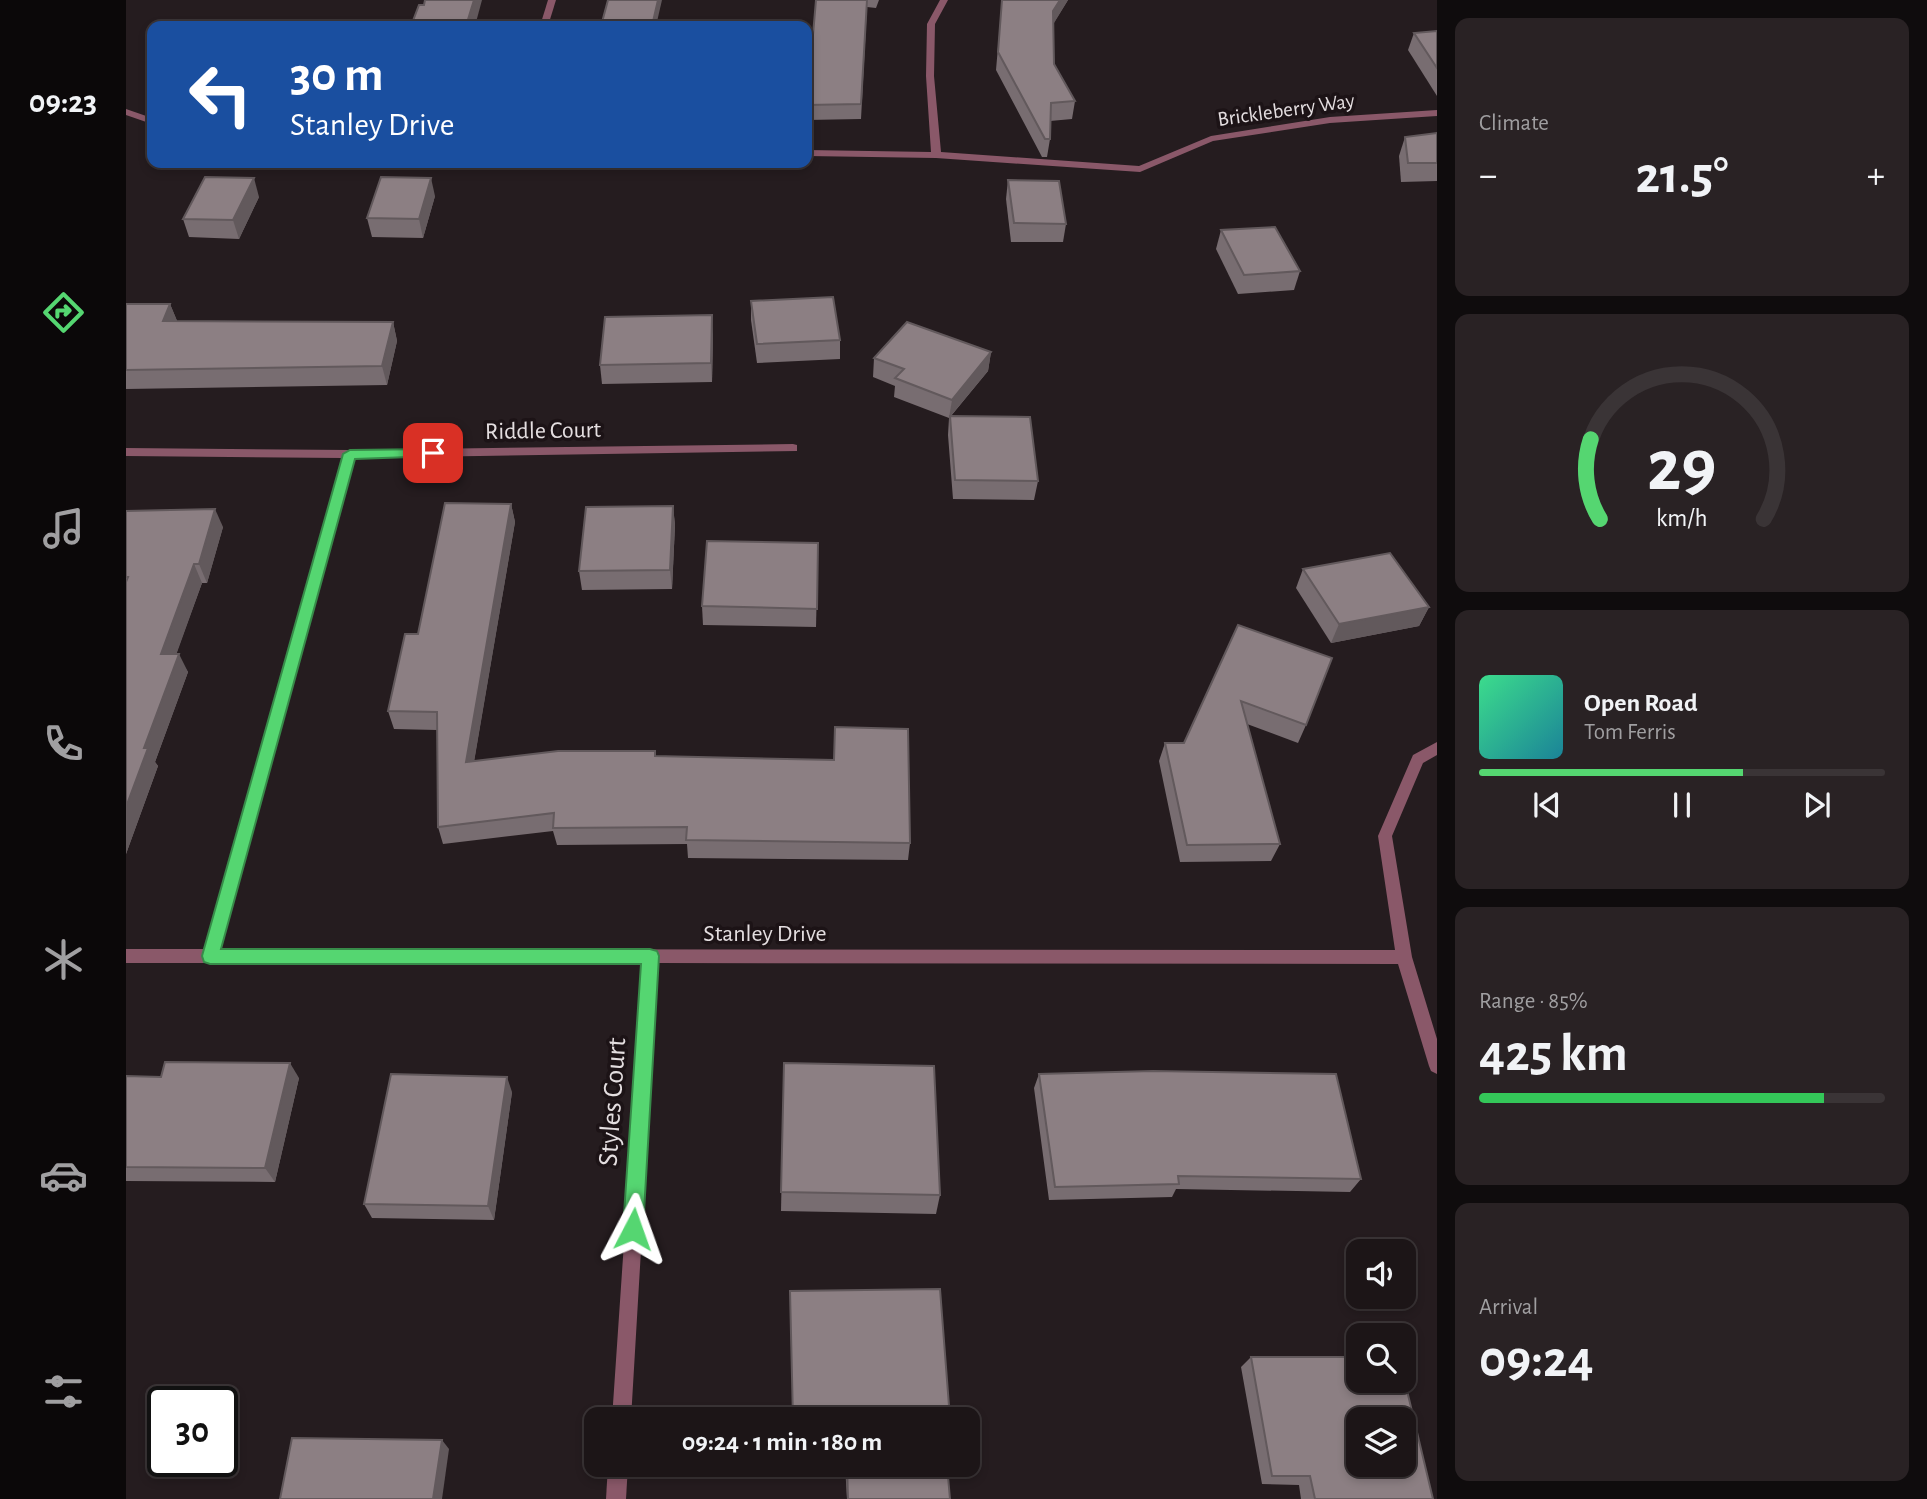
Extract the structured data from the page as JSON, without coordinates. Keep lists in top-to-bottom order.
{
  "streets": {
    "street": [
      "Brickleberry Way",
      "Riddle Court",
      "Stanley Drive",
      "Styles Court"
    ]
  },
  "crossings": [
    ["Stanley Drive", "Styles Court"]
  ],
  "page": {
    "tabs": "09:23",
    "tile": [
      "Climate",
      ["Range · 85%", "425 km"],
      ["Arrival", "09:24"]
    ],
    "turn": ["30 m", "Stanley Drive"],
    "heat": ["−", "21.5°", "+"],
    "song": ["Open Road", "Tom Ferris"],
    "limit": "30",
    "trip": "09:24 · 1 min · 180 m",
    "gauge": ["29", "km/h"]
  }
}
